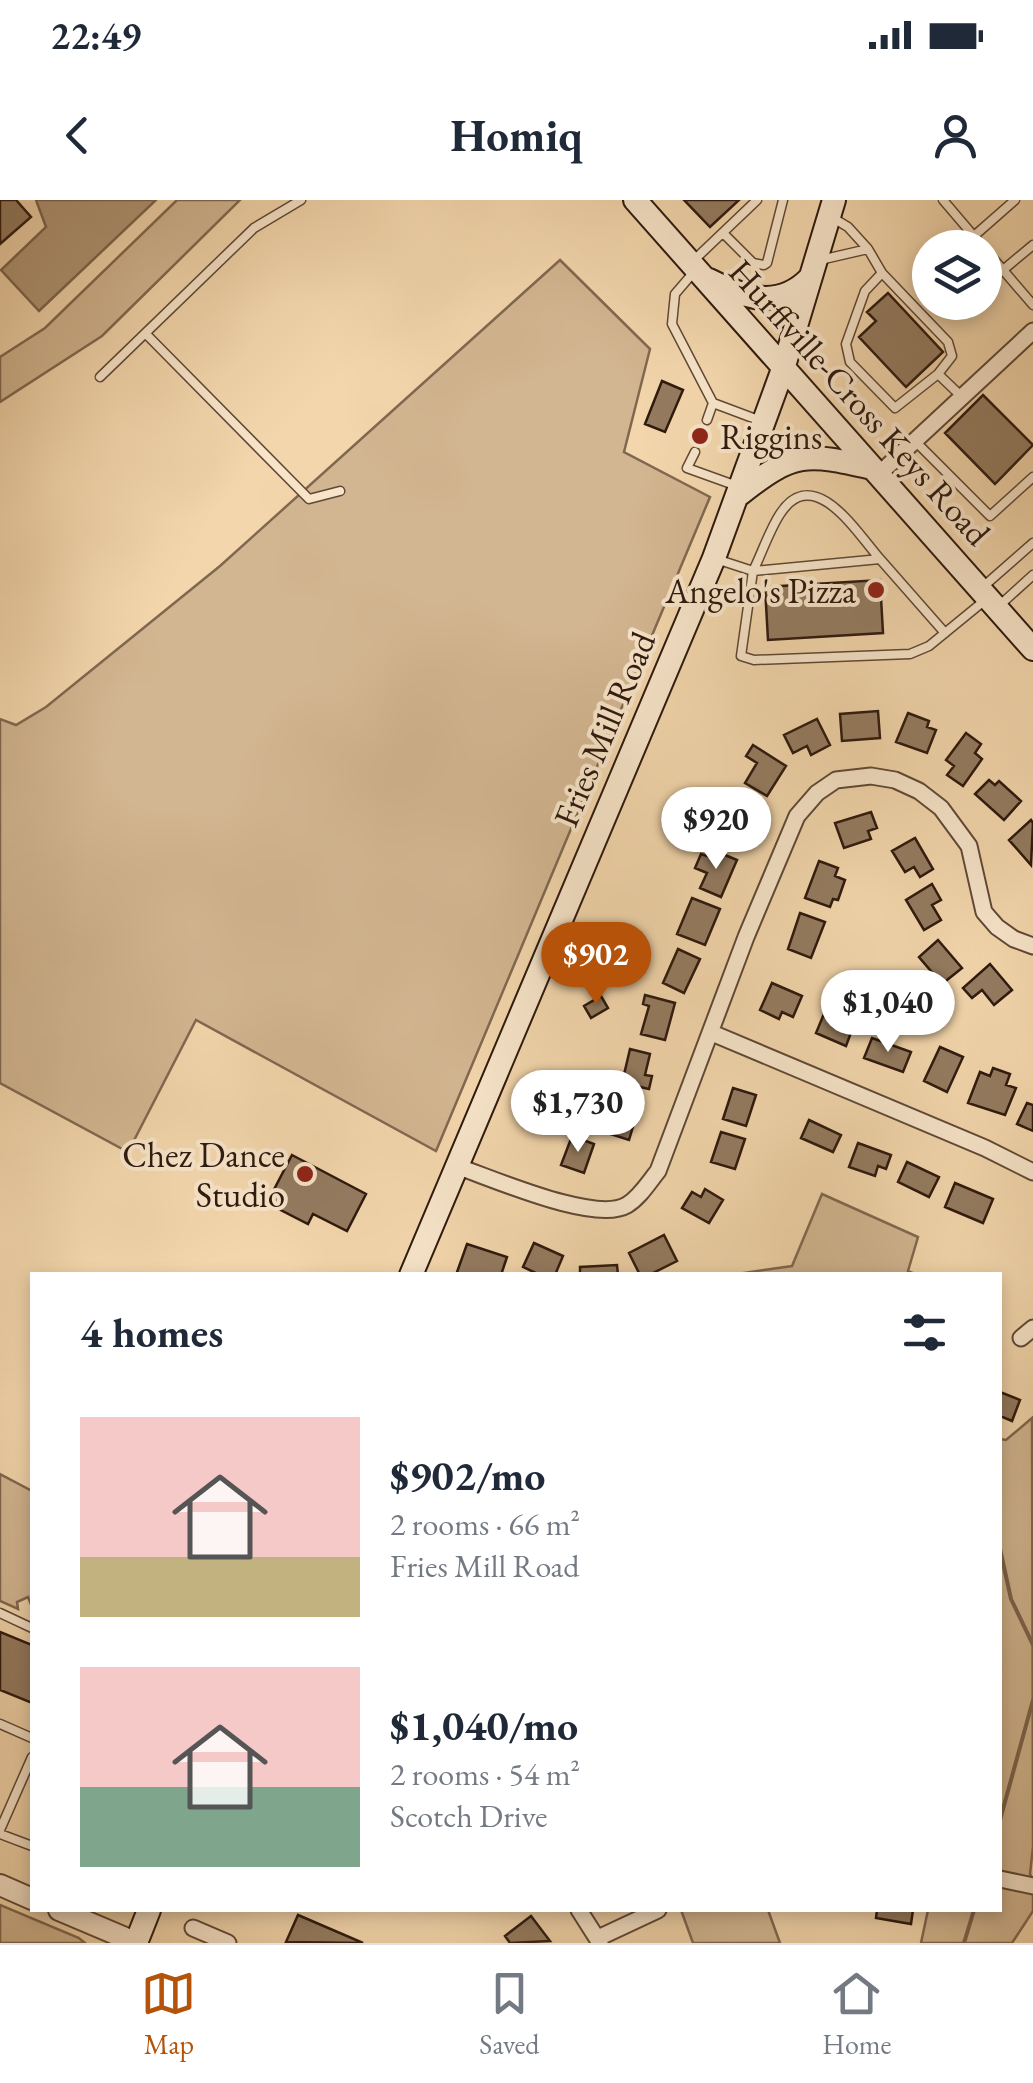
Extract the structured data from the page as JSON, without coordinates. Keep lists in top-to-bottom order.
{
  "streets": {
    "main road": ["Hurffville-Cross Keys Road", "Fries Mill Road"]
  },
  "crossings": [
    ["Hurffville-Cross Keys Road", "Fries Mill Road"]
  ],
  "places": ["Riggins", "Angelo's Pizza", "Chez Dance Studio"],
  "page": {
    "status": "22:49",
    "header": "Homiq",
    "price": [
      "$920",
      "$902",
      "$1,040",
      "$1,730"
    ],
    "heading": "4 homes",
    "list": [
      {
        "name": "$902/mo",
        "note": "2 rooms · 66 m² · Fries Mill Road"
      },
      {
        "name": "$1,040/mo",
        "note": "2 rooms · 54 m² · Scotch Drive"
      }
    ],
    "tabs": ["Map", "Saved", "Home"]
  }
}
